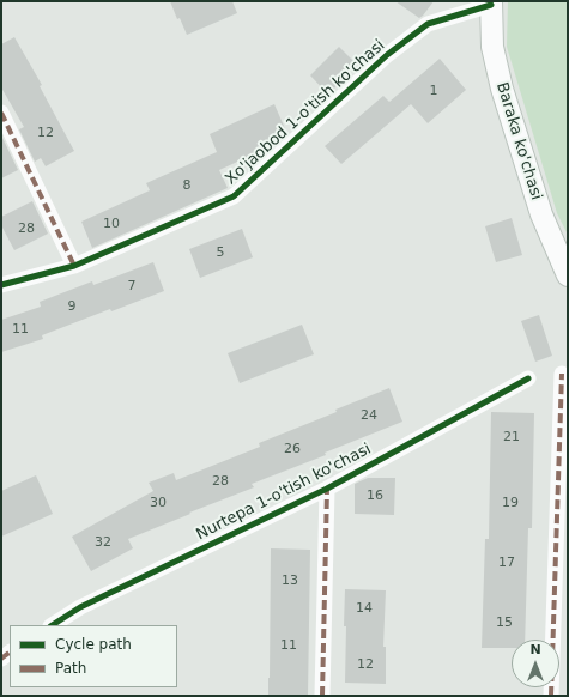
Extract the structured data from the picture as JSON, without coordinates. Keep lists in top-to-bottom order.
{
  "streets": {
    "main road": ["Baraka ko'chasi"],
    "street": ["Xo'jaobod 1-o'tish ko'chasi", "Nurtepa 1-o'tish ko'chasi"]
  },
  "crossings": [
    ["Xo'jaobod 1-o'tish ko'chasi", "Baraka ko'chasi"]
  ],
  "house_numbers": [
    "1",
    "12",
    "8",
    "10",
    "28",
    "5",
    "7",
    "9",
    "11",
    "24",
    "21",
    "26",
    "28",
    "16",
    "30",
    "19",
    "32",
    "17",
    "13",
    "14",
    "15",
    "11",
    "12"
  ],
  "legend": ["Cycle path", "Path"],
  "north": "top"
}
